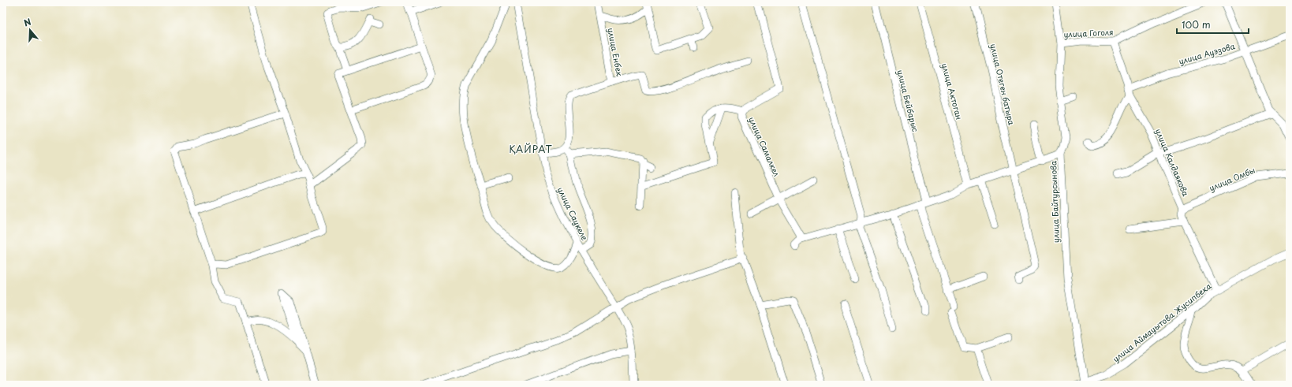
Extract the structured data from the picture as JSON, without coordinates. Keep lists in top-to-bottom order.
{
  "streets": {
    "street": [
      "улица Гоголя",
      "улица Енбек",
      "улица Ауэзова",
      "улица Отеген батыра",
      "улица Актоган",
      "улица Бейбарыс",
      "улица Самалкел",
      "улица Калдаякова",
      "улица Омбы",
      "улица Байтурсынова",
      "улица Саукеле",
      "улица Аймауытова Жусипбека"
    ]
  },
  "crossings": [
    ["улица Гоголя", "улица Калдаякова"],
    ["улица Гоголя", "улица Байтурсынова"],
    ["улица Ауэзова", "улица Калдаякова"],
    ["улица Калдаякова", "улица Омбы"],
    ["улица Калдаякова", "улица Аймауытова Жусипбека"],
    ["улица Байтурсынова", "улица Аймауытова Жусипбека"]
  ],
  "districts": ["ҚАЙРАТ"],
  "scale_bar": "100 m",
  "north": "top"
}
